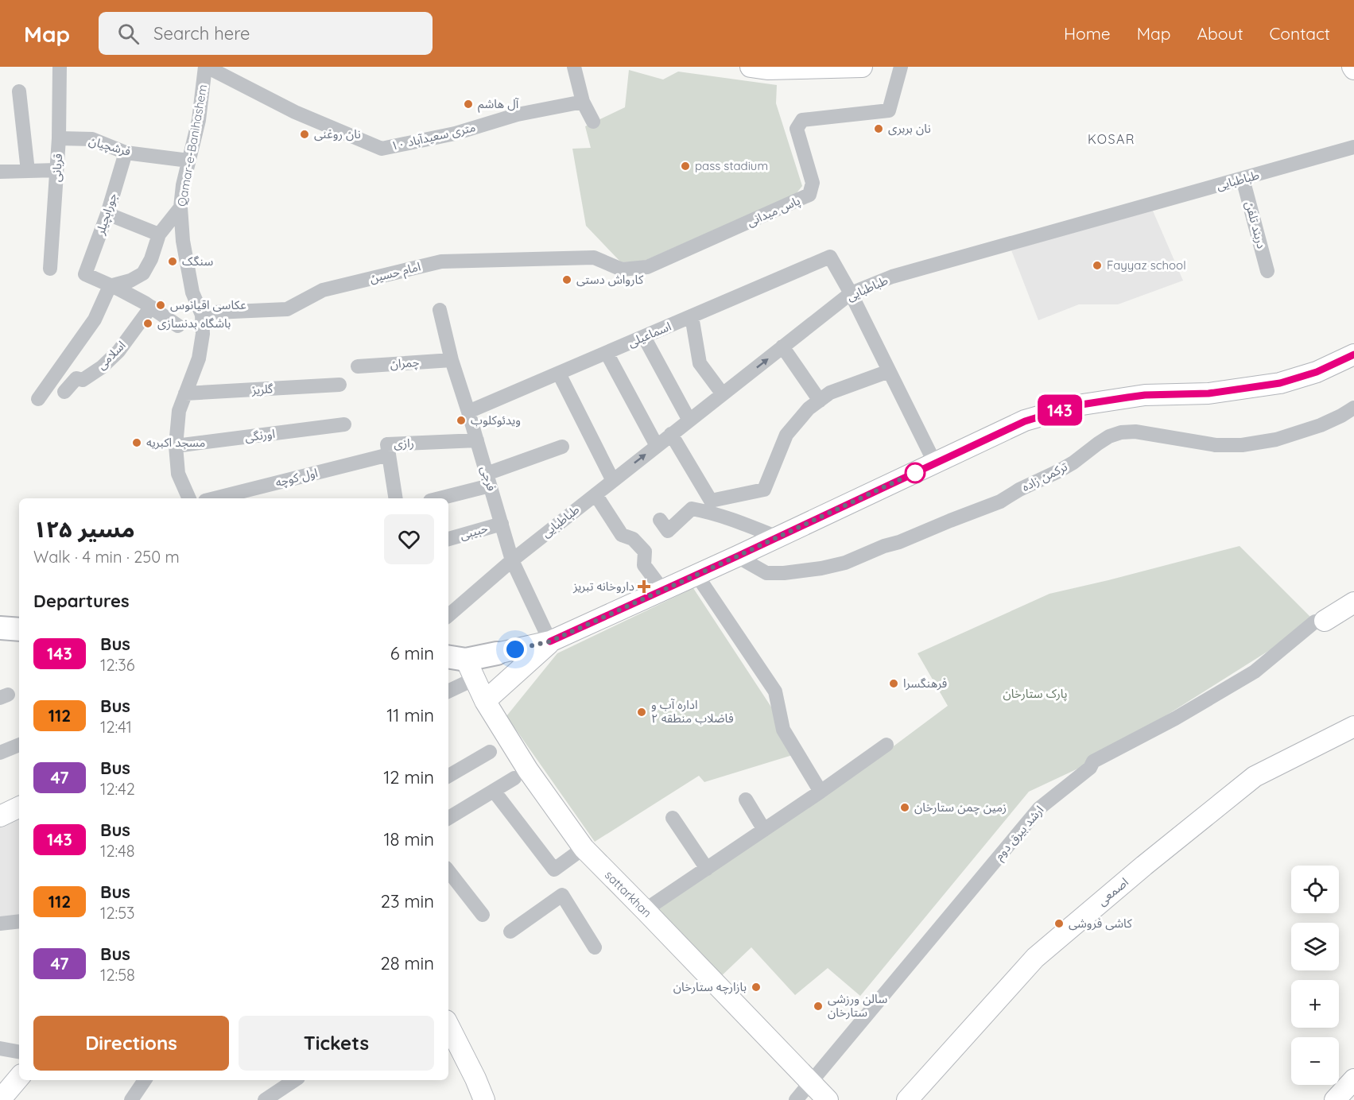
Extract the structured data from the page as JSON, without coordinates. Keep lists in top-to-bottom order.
{
  "streets": {
    "main road": ["اصمعی", "sattarkhan"],
    "street": [
      "۱۰ متری سعیدآباد",
      "Qamar-e-Banihashem",
      "فرشچیان",
      "قربانی",
      "طباطبایی",
      "پاس میدانی",
      "جورابچیلر",
      "دربند تلفن",
      "امام حسین",
      "اسماعیلی",
      "اسلامی",
      "چمران",
      "گلریز",
      "اورنگی",
      "رازی",
      "ترکمن زاده",
      "اول کوچه",
      "فرجی",
      "حبیبی",
      "ارشد بیرق دوم"
    ]
  },
  "crossings": [
    ["۱۰ متری سعیدآباد", "Qamar-e-Banihashem"],
    ["Qamar-e-Banihashem", "فرشچیان"],
    ["Qamar-e-Banihashem", "امام حسین"],
    ["Qamar-e-Banihashem", "گلریز"],
    ["Qamar-e-Banihashem", "اورنگی"],
    ["فرشچیان", "قربانی"],
    ["فرشچیان", "جورابچیلر"],
    ["طباطبایی", "دربند تلفن"],
    ["طباطبایی", "اسماعیلی"],
    ["طباطبایی", "فرجی"],
    ["پاس میدانی", "امام حسین"],
    ["اسماعیلی", "فرجی"],
    ["چمران", "فرجی"],
    ["رازی", "اول کوچه"],
    ["رازی", "فرجی"],
    ["فرجی", "حبیبی"],
    ["ارشد بیرق دوم", "sattarkhan"]
  ],
  "districts": ["KOSAR"],
  "parks": ["پارک ستارخان"],
  "places": {
    "other": [
      "آل هاشم",
      "نان بربری",
      "نان روغنی",
      "pass stadium",
      "سنگک",
      "Fayyaz school",
      "کارواش دستی",
      "عکاسی اقیانوس",
      "باشگاه بدنسازی",
      "ویدئوکلوب",
      "مسجد اکبریه",
      "فرهنگسرا",
      "اداره آب و فاضلاب منطقه ۲",
      "زمین چمن ستارخان",
      "کاشی فروشی",
      "بازارچه ستارخان",
      "سالن ورزشی ستارخان"
    ],
    "health": ["داروخانه تبریز"]
  },
  "lines": ["bus line 143"],
  "page": {
    "header": "Map",
    "search": "Search here",
    "nav": [
      "Home",
      "Map",
      "About",
      "Contact"
    ],
    "on_map": "143",
    "heading": [
      ["مسیر ۱۲۵", "Walk · 4 min · 250 m"],
      "Departures"
    ],
    "list": [
      {
        "mark": "143",
        "name": "Bus",
        "note": "12:36",
        "value": "6 min"
      },
      {
        "mark": "112",
        "name": "Bus",
        "note": "12:41",
        "value": "11 min"
      },
      {
        "mark": "47",
        "name": "Bus",
        "note": "12:42",
        "value": "12 min"
      },
      {
        "mark": "143",
        "name": "Bus",
        "note": "12:48",
        "value": "18 min"
      },
      {
        "mark": "112",
        "name": "Bus",
        "note": "12:53",
        "value": "23 min"
      },
      {
        "mark": "47",
        "name": "Bus",
        "note": "12:58",
        "value": "28 min"
      }
    ],
    "map_buttons": ["+", "−"],
    "buttons": ["Directions", "Tickets"]
  }
}
